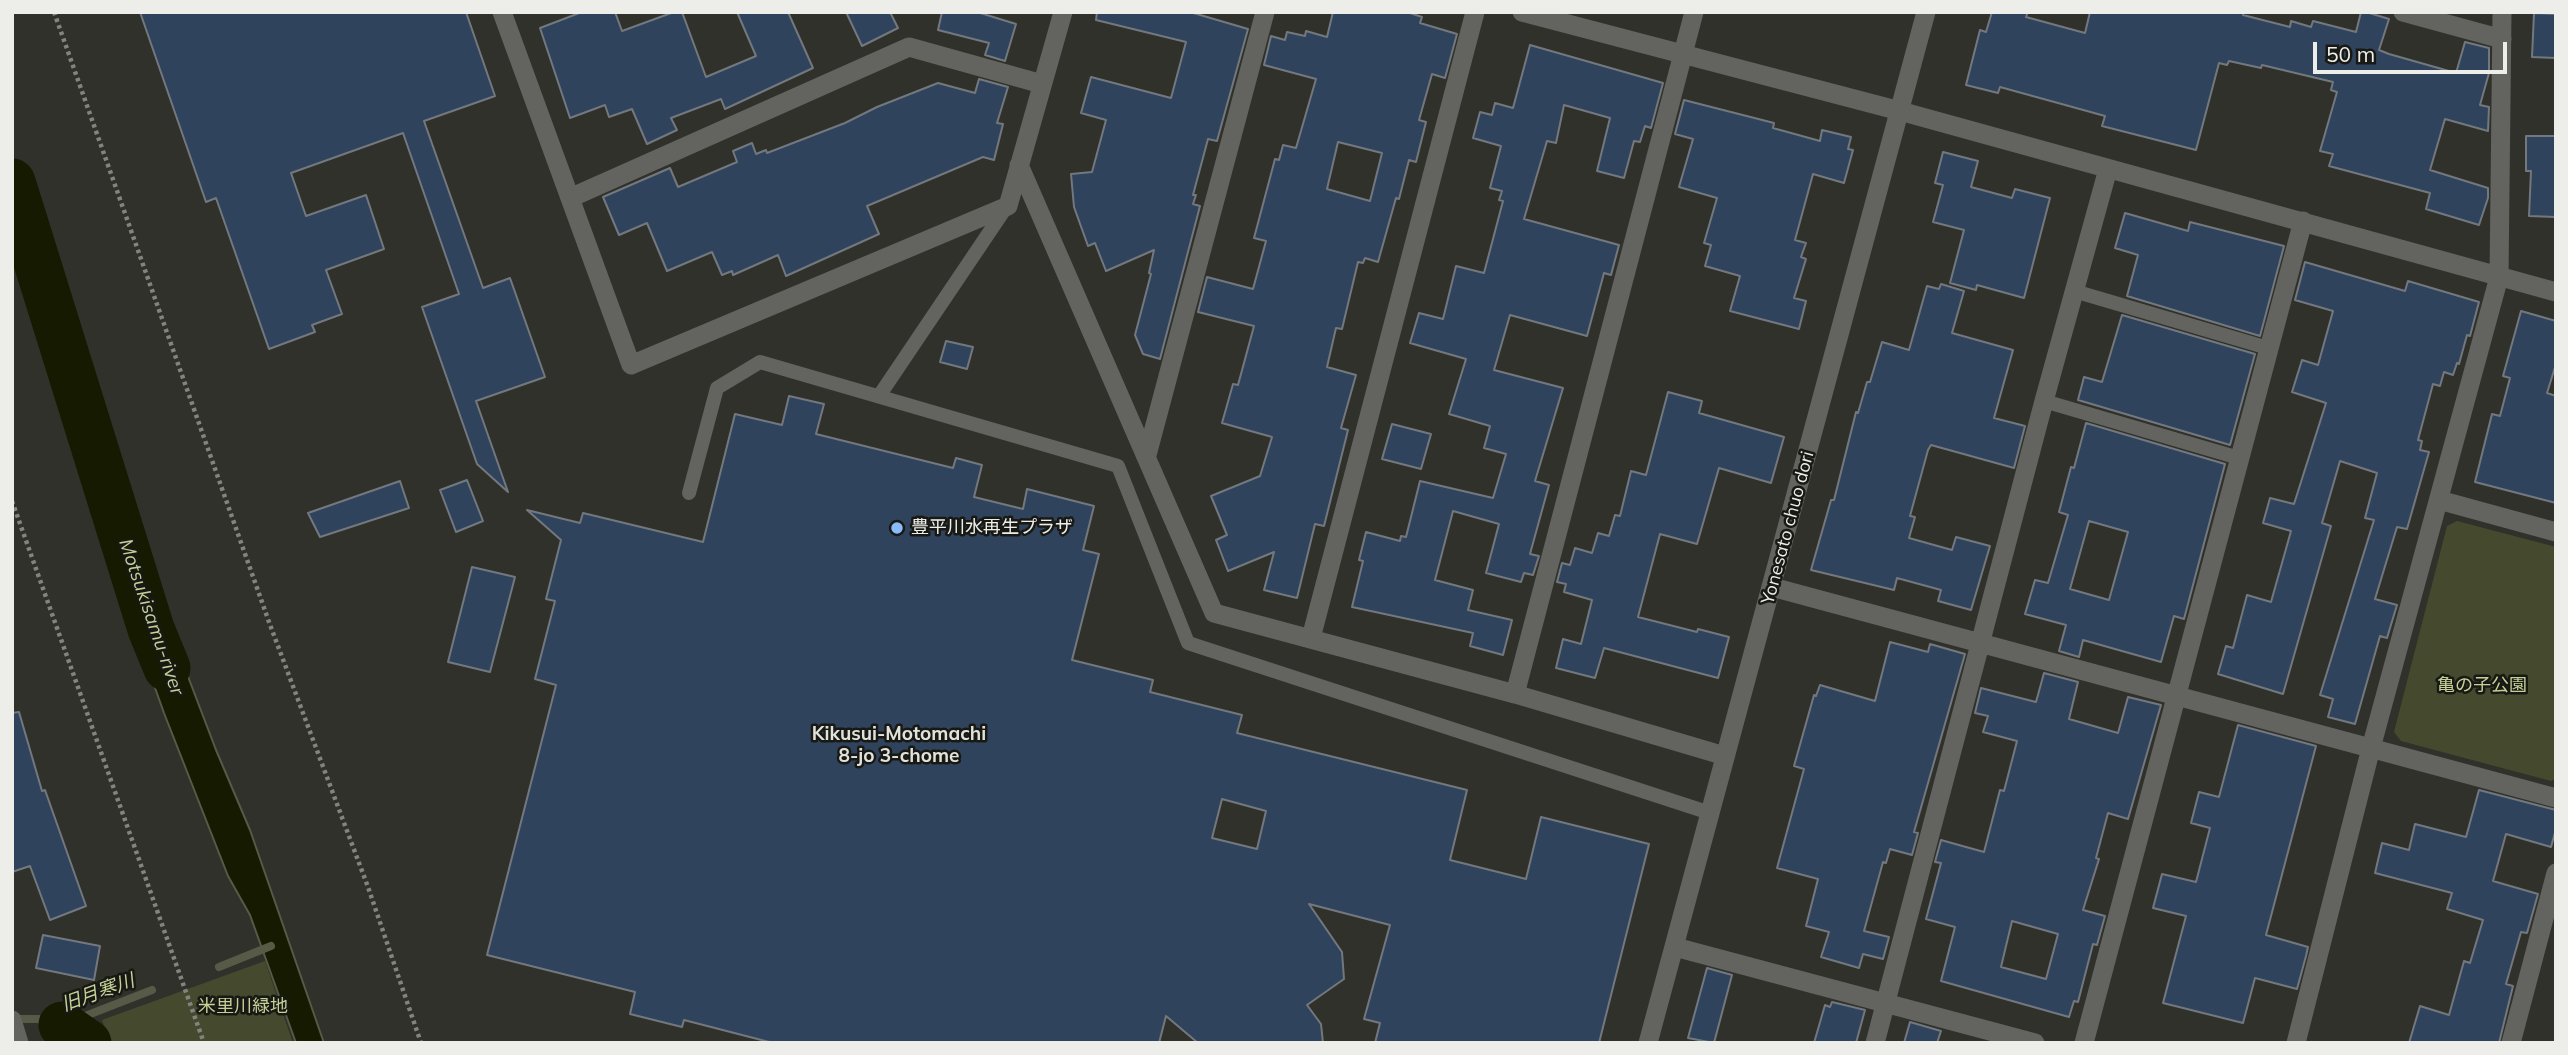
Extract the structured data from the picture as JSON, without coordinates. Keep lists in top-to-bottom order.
{
  "streets": {
    "street": ["Yonesato chuo dori"]
  },
  "districts": ["Kikusui-Motomachi 8-jo 3-chome"],
  "water": ["Motsukisamu-river", "旧月寒川"],
  "parks": ["亀の子公園", "米里川緑地"],
  "places": ["豊平川水再生プラザ"],
  "scale_bar": "50 m"
}
